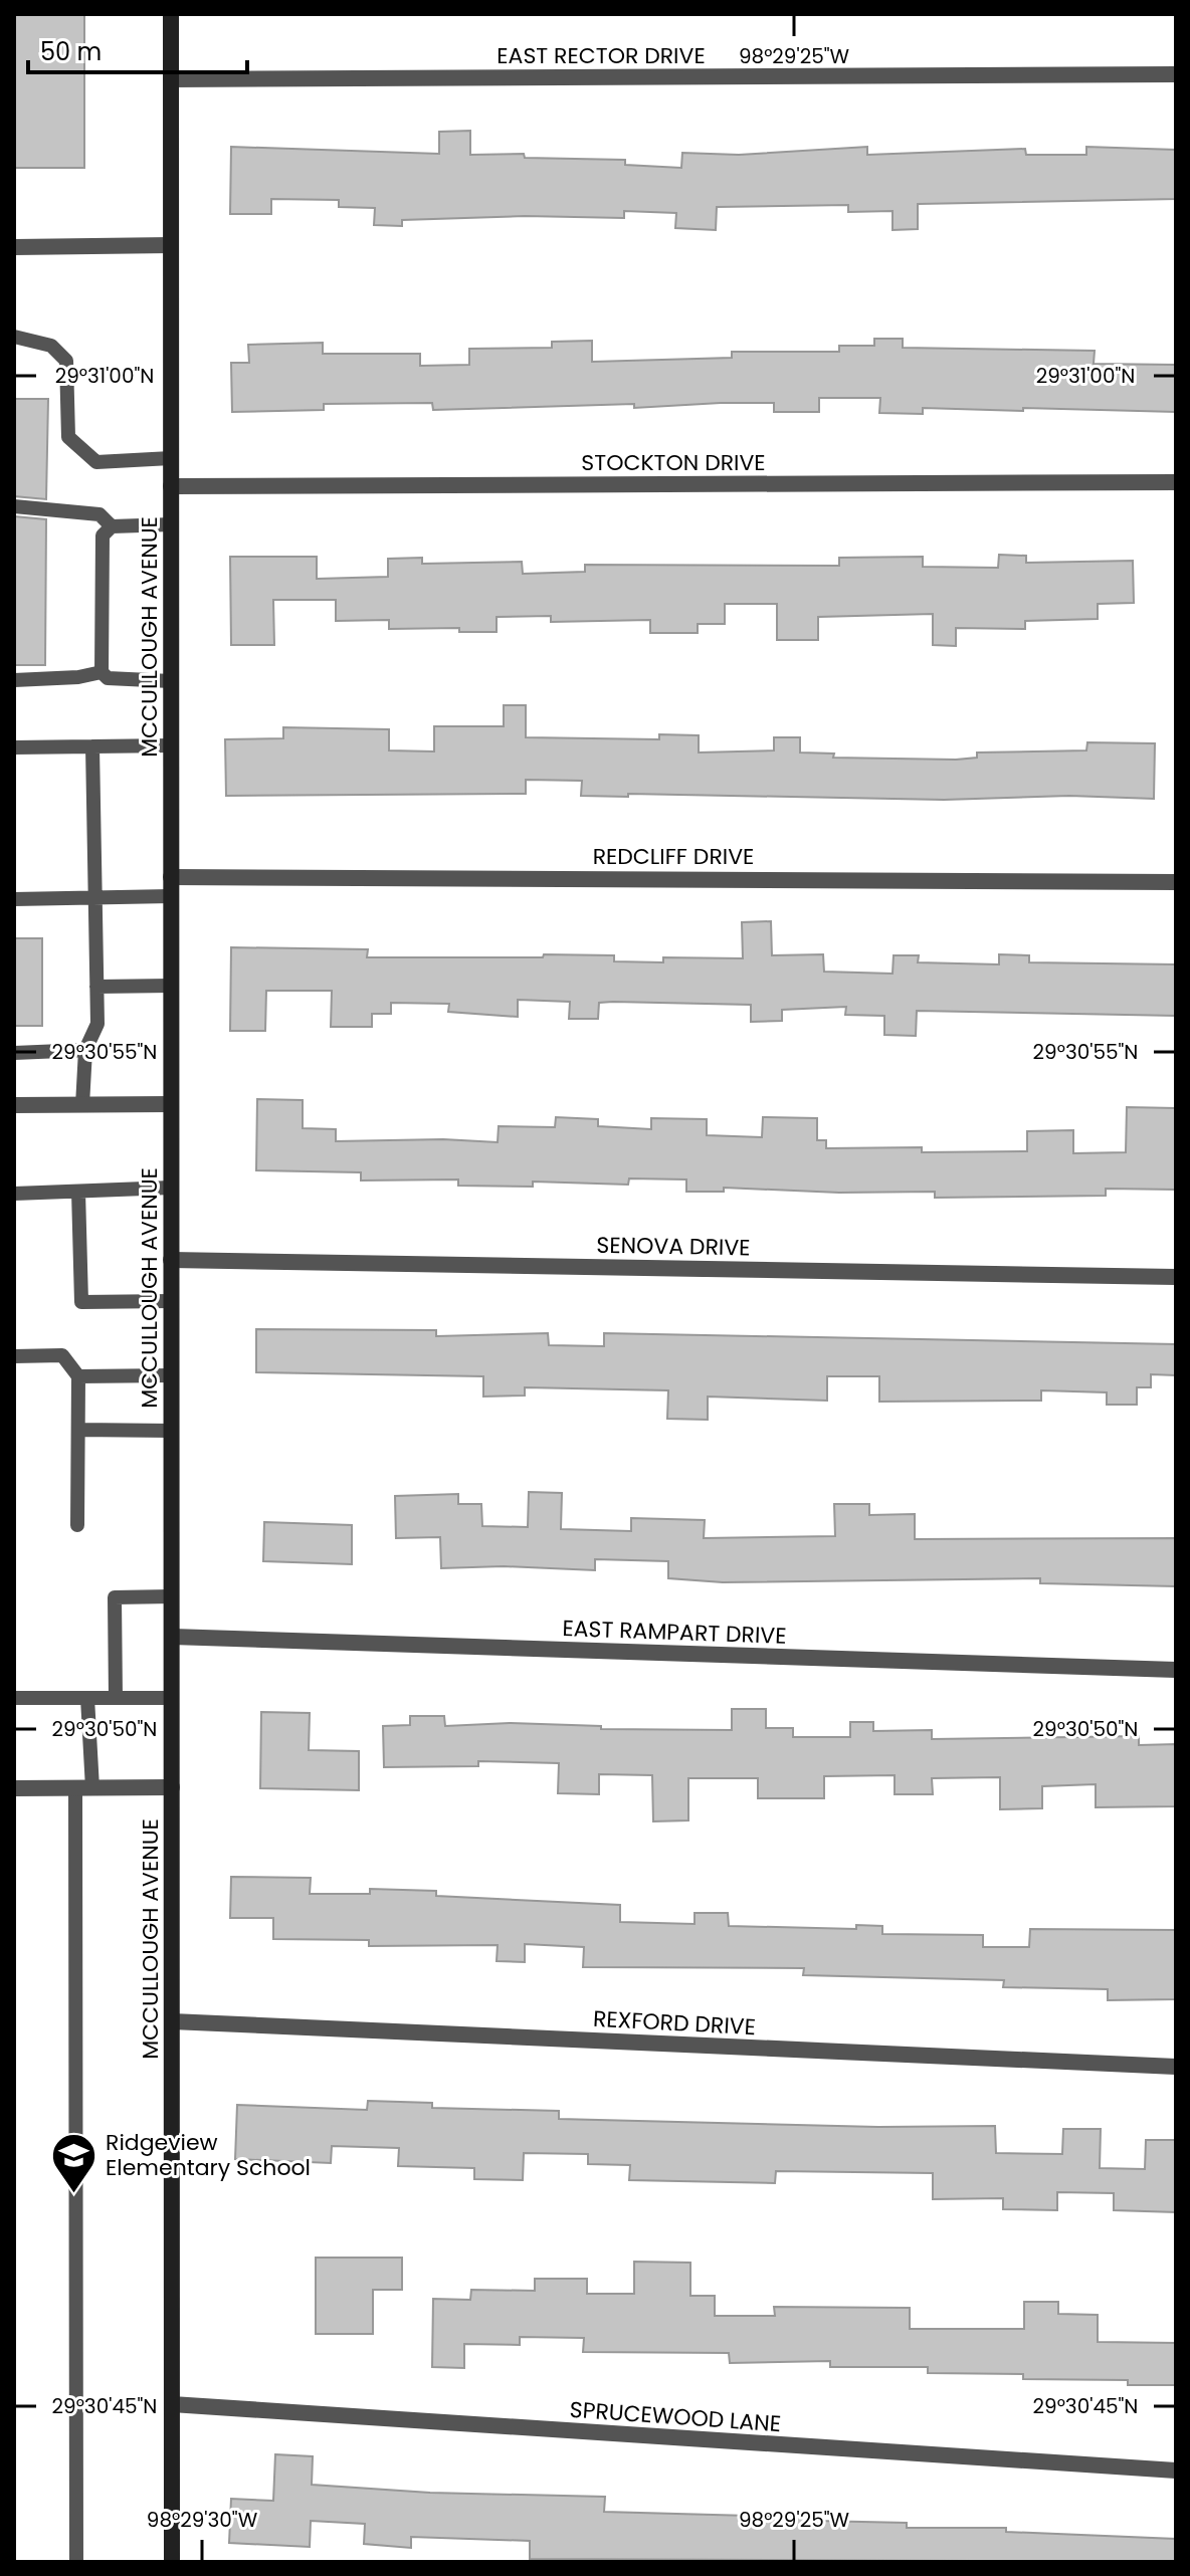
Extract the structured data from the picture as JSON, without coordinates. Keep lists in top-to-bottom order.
{
  "streets": {
    "main road": ["MCCULLOUGH AVENUE"],
    "street": [
      "EAST RECTOR DRIVE",
      "STOCKTON DRIVE",
      "REDCLIFF DRIVE",
      "SENOVA DRIVE",
      "EAST RAMPART DRIVE",
      "REXFORD DRIVE",
      "SPRUCEWOOD LANE"
    ]
  },
  "crossings": [
    ["EAST RECTOR DRIVE", "MCCULLOUGH AVENUE"],
    ["STOCKTON DRIVE", "MCCULLOUGH AVENUE"],
    ["MCCULLOUGH AVENUE", "REDCLIFF DRIVE"],
    ["MCCULLOUGH AVENUE", "SENOVA DRIVE"],
    ["MCCULLOUGH AVENUE", "EAST RAMPART DRIVE"],
    ["MCCULLOUGH AVENUE", "REXFORD DRIVE"],
    ["MCCULLOUGH AVENUE", "SPRUCEWOOD LANE"]
  ],
  "places": {
    "school or university": ["Ridgeview Elementary School"]
  },
  "scale_bar": "50 m",
  "coordinates": [
    "98°29'25\"W",
    "29°31'00\"N",
    "29°30'55\"N",
    "29°30'50\"N",
    "29°30'45\"N",
    "98°29'30\"W"
  ]
}
